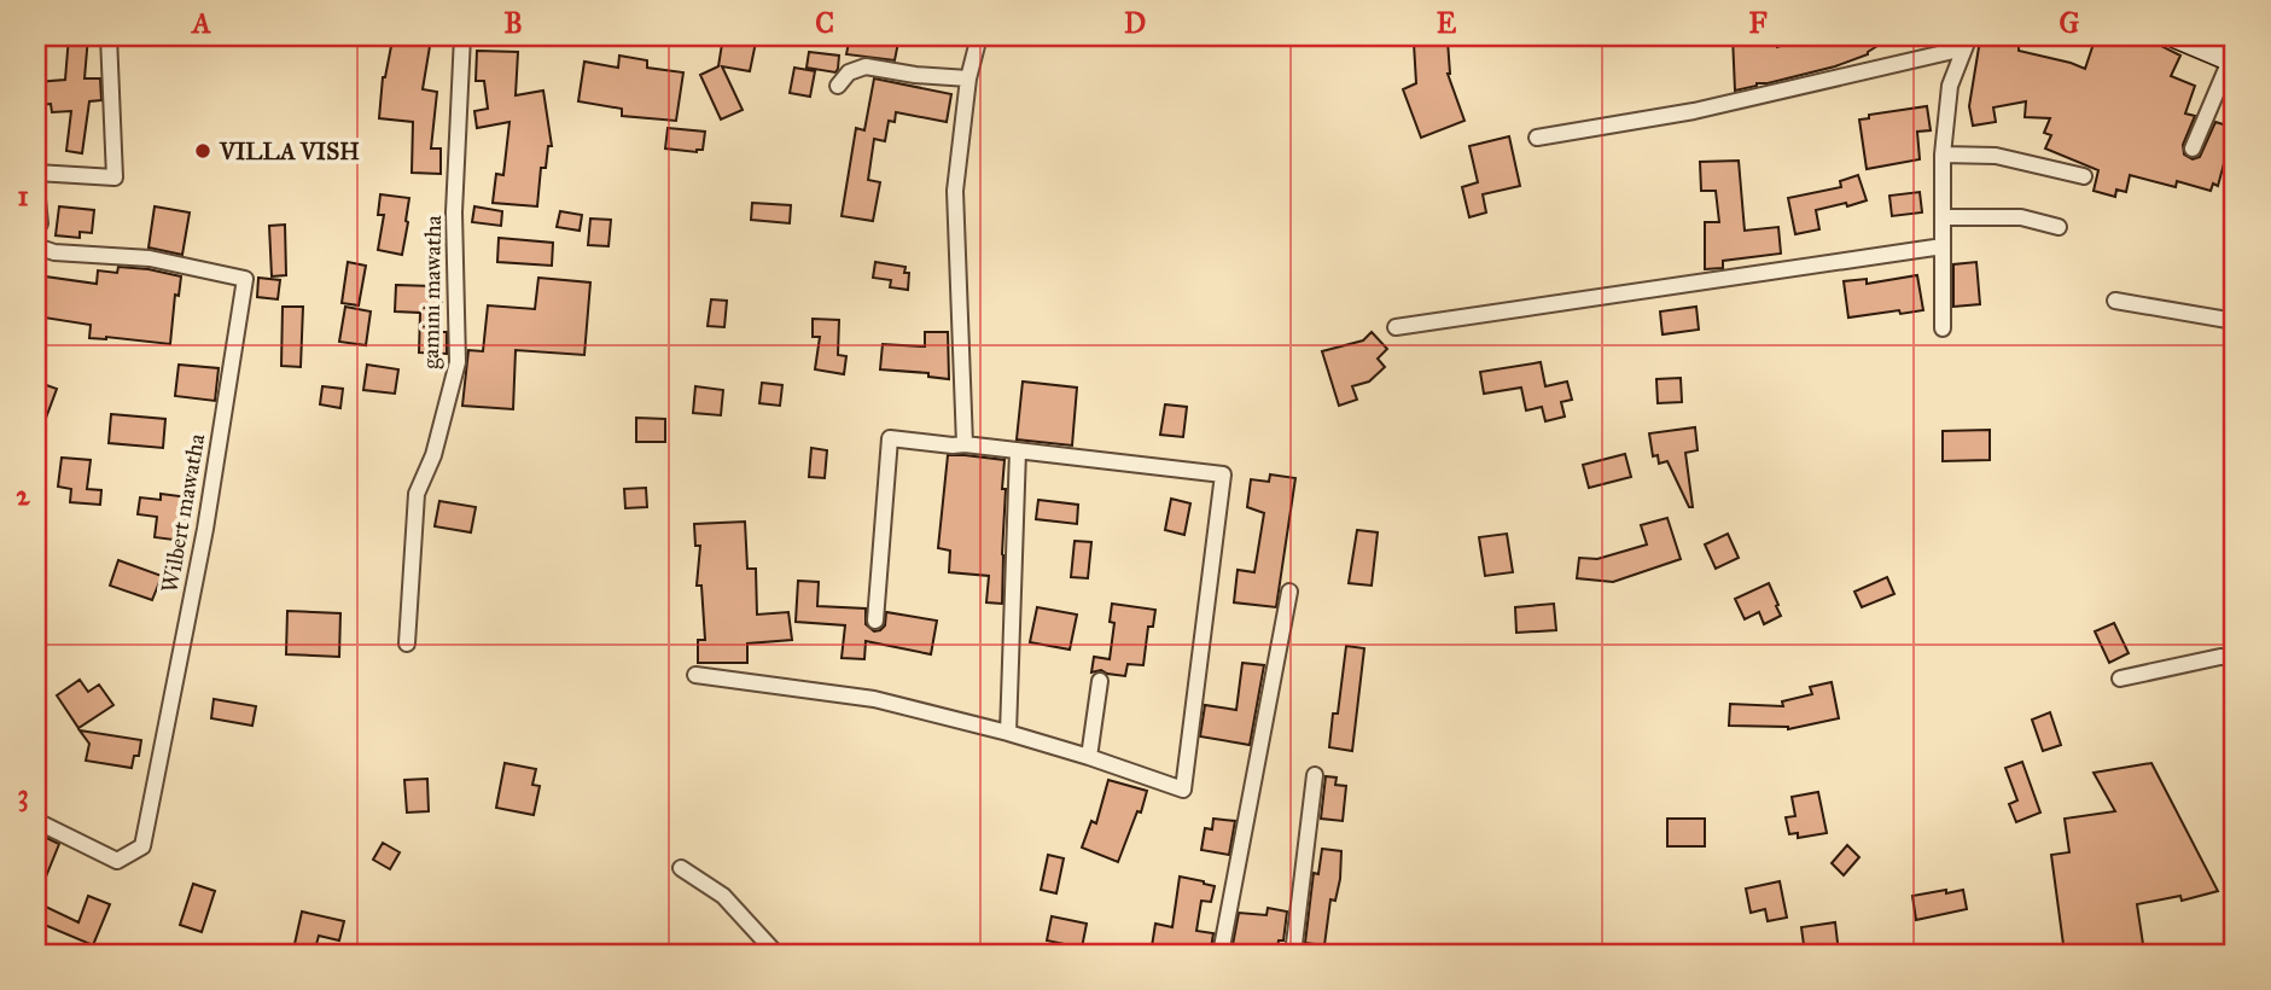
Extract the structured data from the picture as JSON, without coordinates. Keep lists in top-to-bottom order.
{
  "streets": {
    "street": ["gamini mawatha", "Wilbert mawatha"]
  },
  "places": ["VILLA VISH"],
  "grid": {
    "columns": [
      "A",
      "B",
      "C",
      "D",
      "E",
      "F",
      "G"
    ],
    "rows": ["1", "2", "3"]
  }
}
